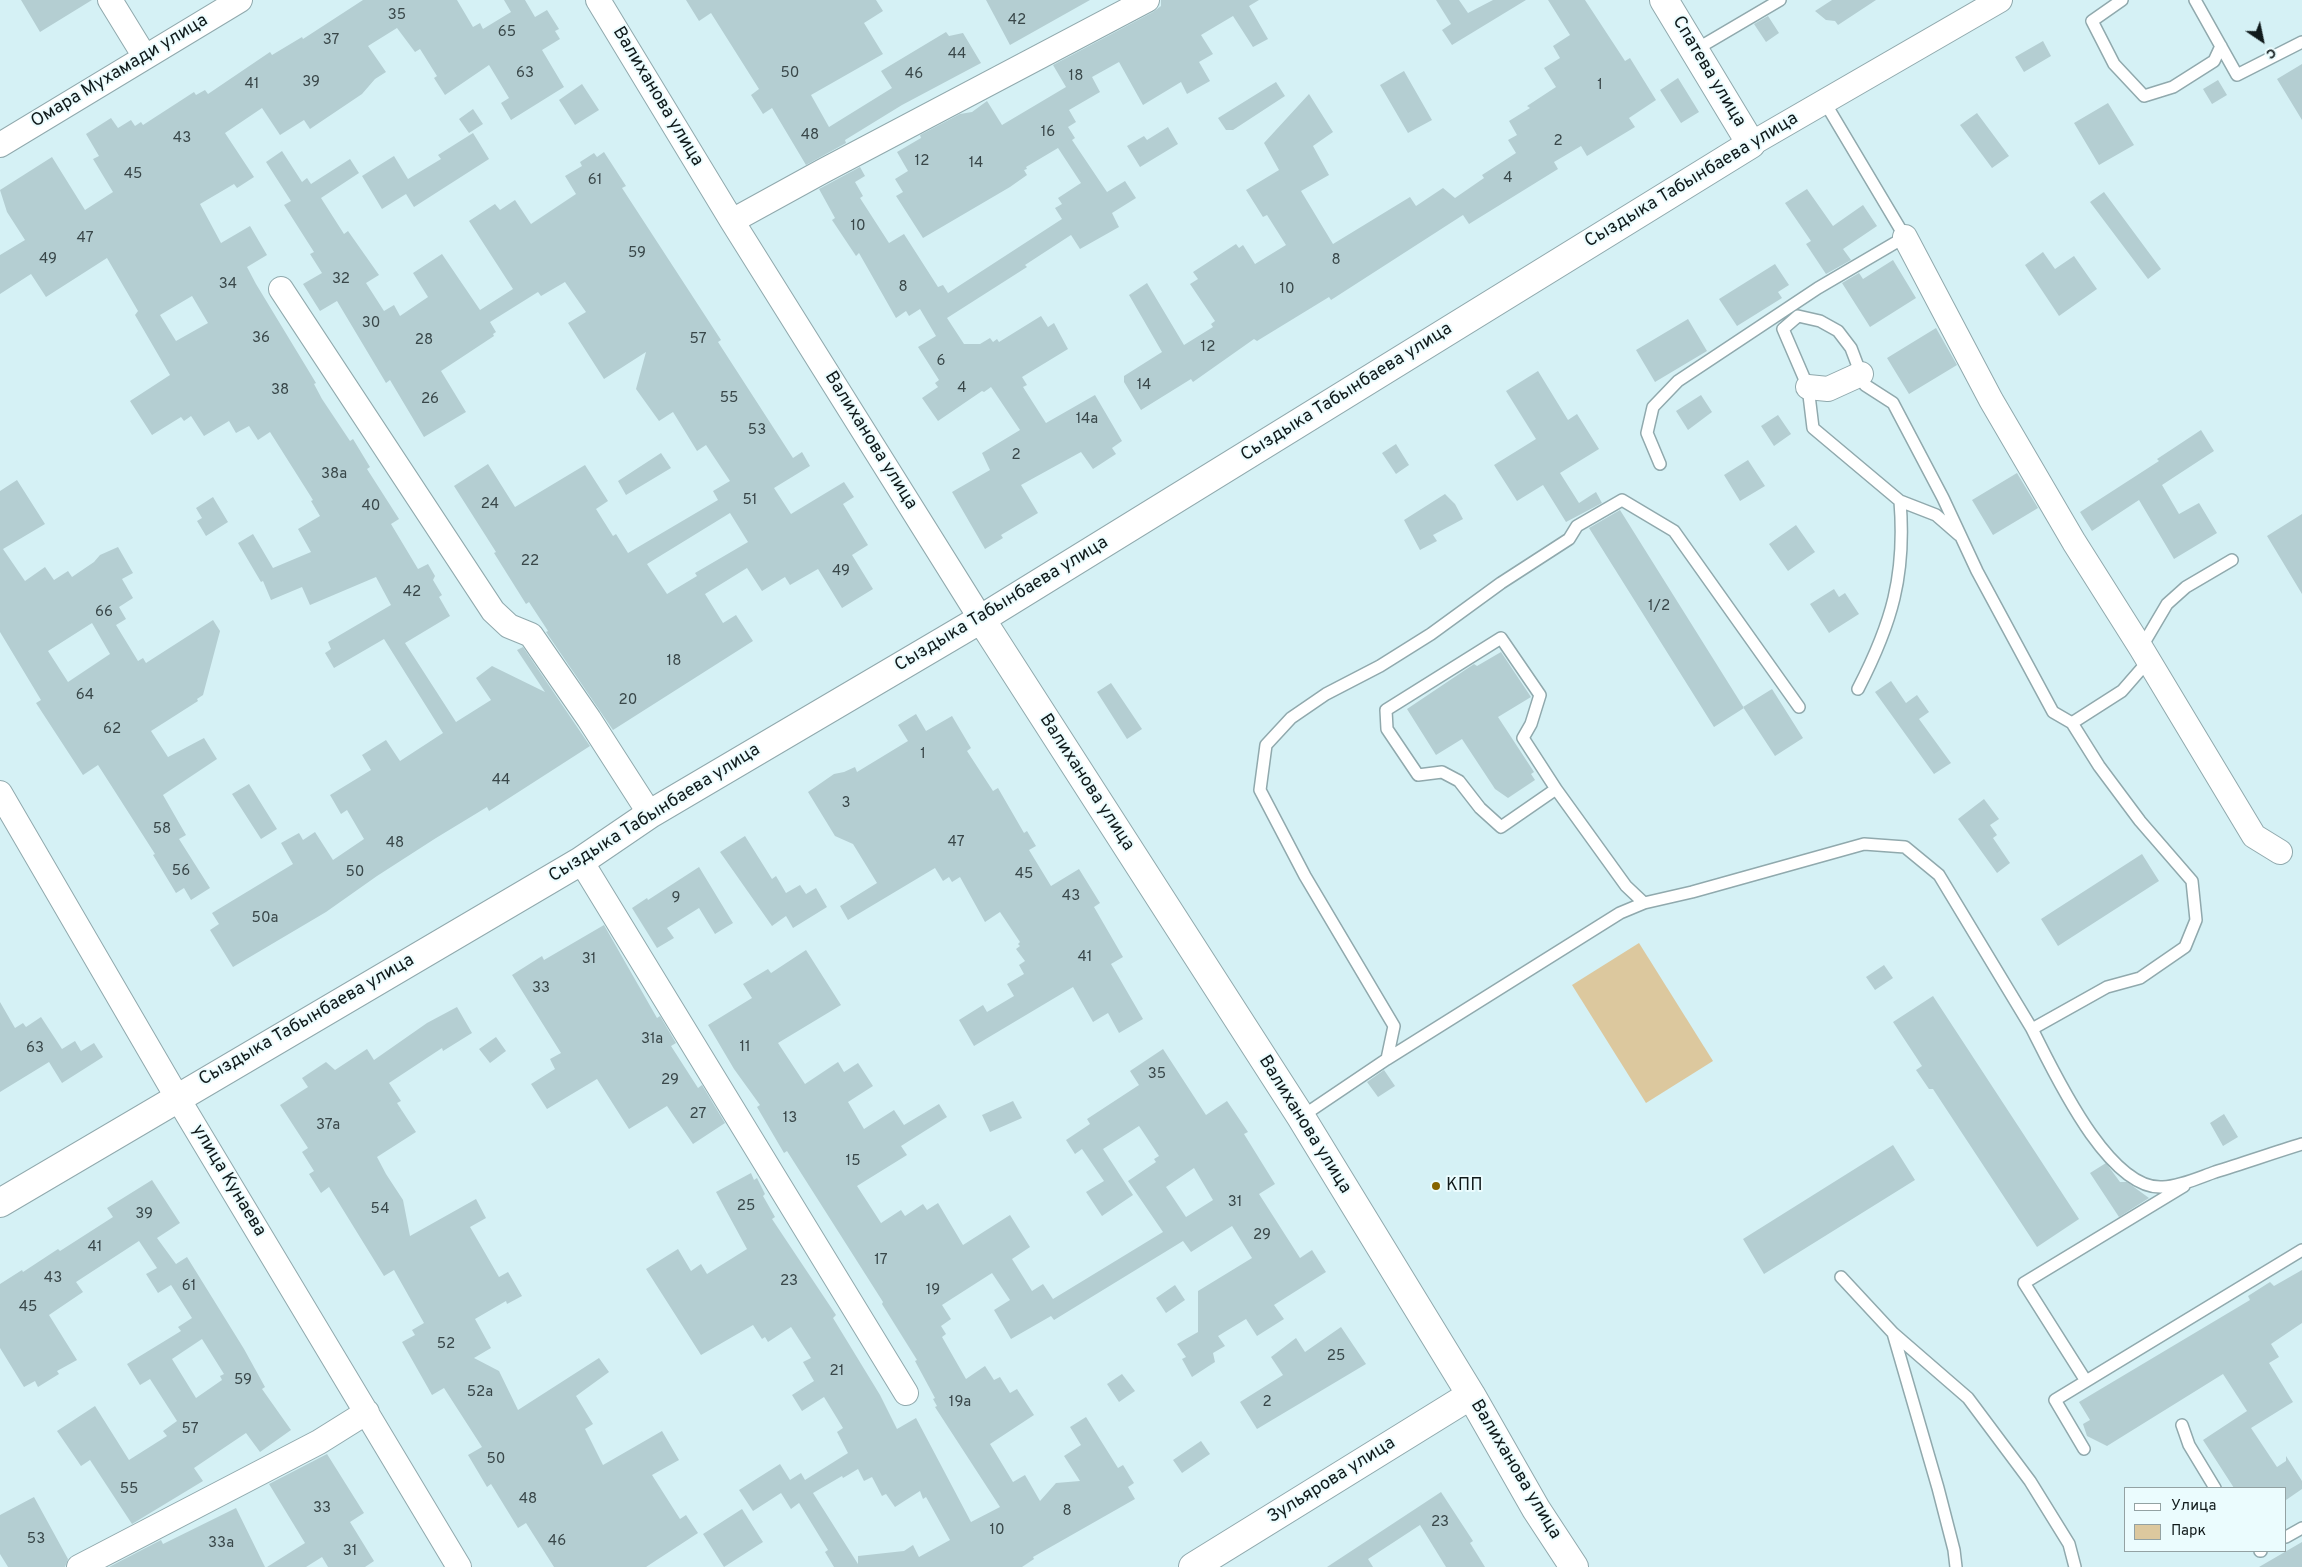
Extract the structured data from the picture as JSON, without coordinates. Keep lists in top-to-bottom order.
{
  "streets": {
    "street": [
      "Омара Мухамади улица",
      "Спатева улица",
      "Валиханова улица",
      "Сыздыка Табынбаева улица",
      "улица Кунаева",
      "Зульярова улица"
    ]
  },
  "crossings": [
    ["Спатева улица", "Сыздыка Табынбаева улица"],
    ["Валиханова улица", "Сыздыка Табынбаева улица"],
    ["Валиханова улица", "Зульярова улица"],
    ["Сыздыка Табынбаева улица", "улица Кунаева"]
  ],
  "places": ["КПП"],
  "house_numbers": [
    "35",
    "42",
    "65",
    "37",
    "44",
    "63",
    "50",
    "46",
    "18",
    "39",
    "41",
    "1",
    "16",
    "48",
    "43",
    "2",
    "12",
    "14",
    "45",
    "4",
    "61",
    "10",
    "47",
    "59",
    "49",
    "8",
    "32",
    "34",
    "8",
    "10",
    "30",
    "36",
    "57",
    "28",
    "12",
    "6",
    "14",
    "4",
    "38",
    "55",
    "26",
    "14а",
    "53",
    "2",
    "38а",
    "51",
    "24",
    "40",
    "22",
    "49",
    "42",
    "1/2",
    "66",
    "18",
    "64",
    "20",
    "62",
    "1",
    "44",
    "3",
    "58",
    "47",
    "48",
    "56",
    "50",
    "45",
    "43",
    "9",
    "50а",
    "41",
    "31",
    "33",
    "31а",
    "11",
    "63",
    "35",
    "29",
    "27",
    "13",
    "37а",
    "15",
    "31",
    "25",
    "54",
    "39",
    "29",
    "41",
    "17",
    "43",
    "23",
    "61",
    "19",
    "45",
    "52",
    "25",
    "21",
    "59",
    "52а",
    "19а",
    "2",
    "57",
    "50",
    "55",
    "48",
    "33",
    "8",
    "23",
    "10",
    "53",
    "46",
    "33а",
    "31"
  ],
  "legend": ["Улица", "Парк"],
  "north": "bottom right"
}
